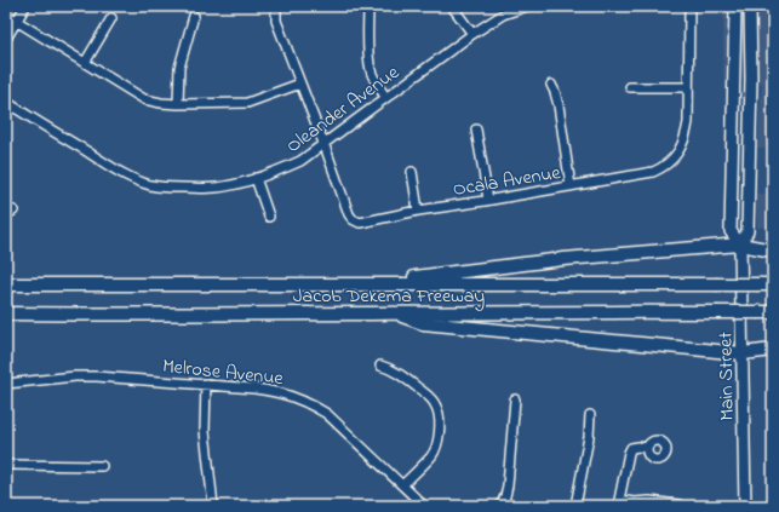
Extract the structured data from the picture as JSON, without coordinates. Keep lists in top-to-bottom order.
{
  "streets": {
    "highway": ["Jacob Dekema Freeway"],
    "main road": ["Main Street"],
    "street": ["Oleander Avenue", "Ocala Avenue", "Melrose Avenue"]
  },
  "crossings": [
    ["Oleander Avenue", "Ocala Avenue"]
  ]
}
